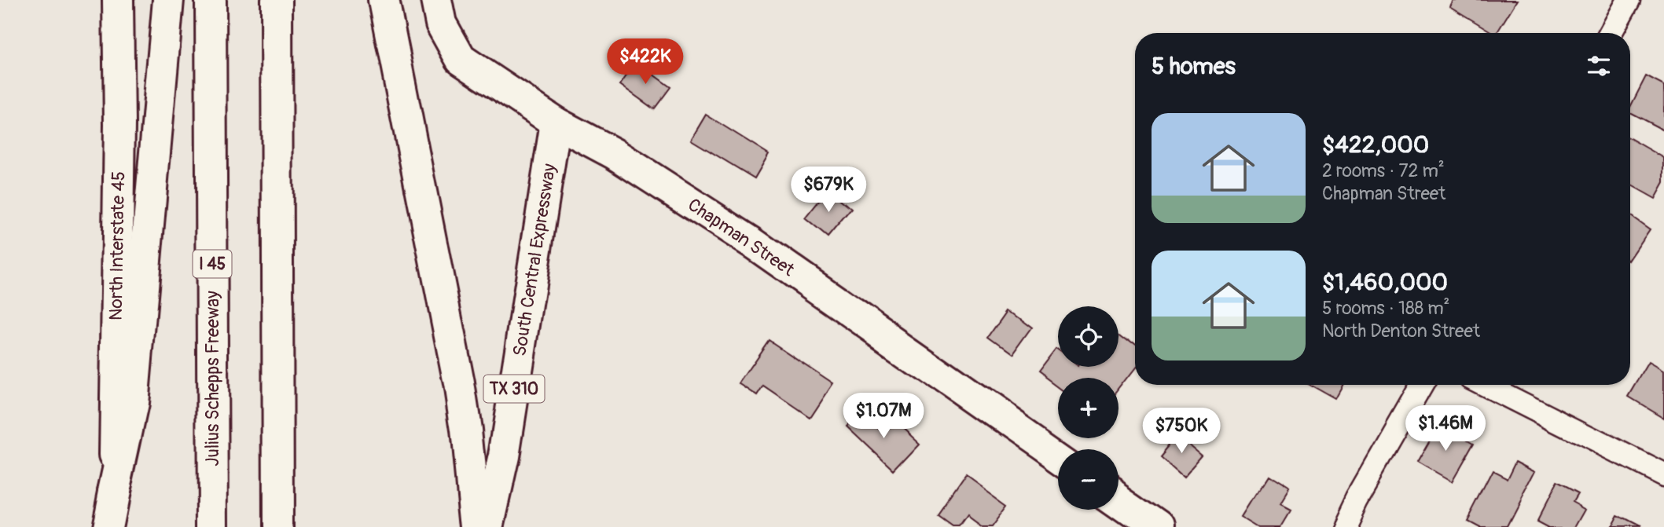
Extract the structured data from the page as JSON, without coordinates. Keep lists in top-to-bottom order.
{
  "streets": {
    "main road": [
      "Chapman Street",
      "North Interstate 45",
      "South Central Expressway",
      "I 45",
      "Julius Schepps Freeway",
      "TX 310"
    ]
  },
  "crossings": [
    ["Chapman Street", "South Central Expressway"]
  ],
  "page": {
    "heading": "5 homes",
    "price": [
      "$422K",
      "$679K",
      "$1.07M",
      "$1.46M",
      "$750K"
    ],
    "list": [
      {
        "name": "$422,000",
        "note": "2 rooms · 72 m² · Chapman Street"
      },
      {
        "name": "$1,460,000",
        "note": "5 rooms · 188 m² · North Denton Street"
      }
    ],
    "map_buttons": ["+", "−"]
  }
}
